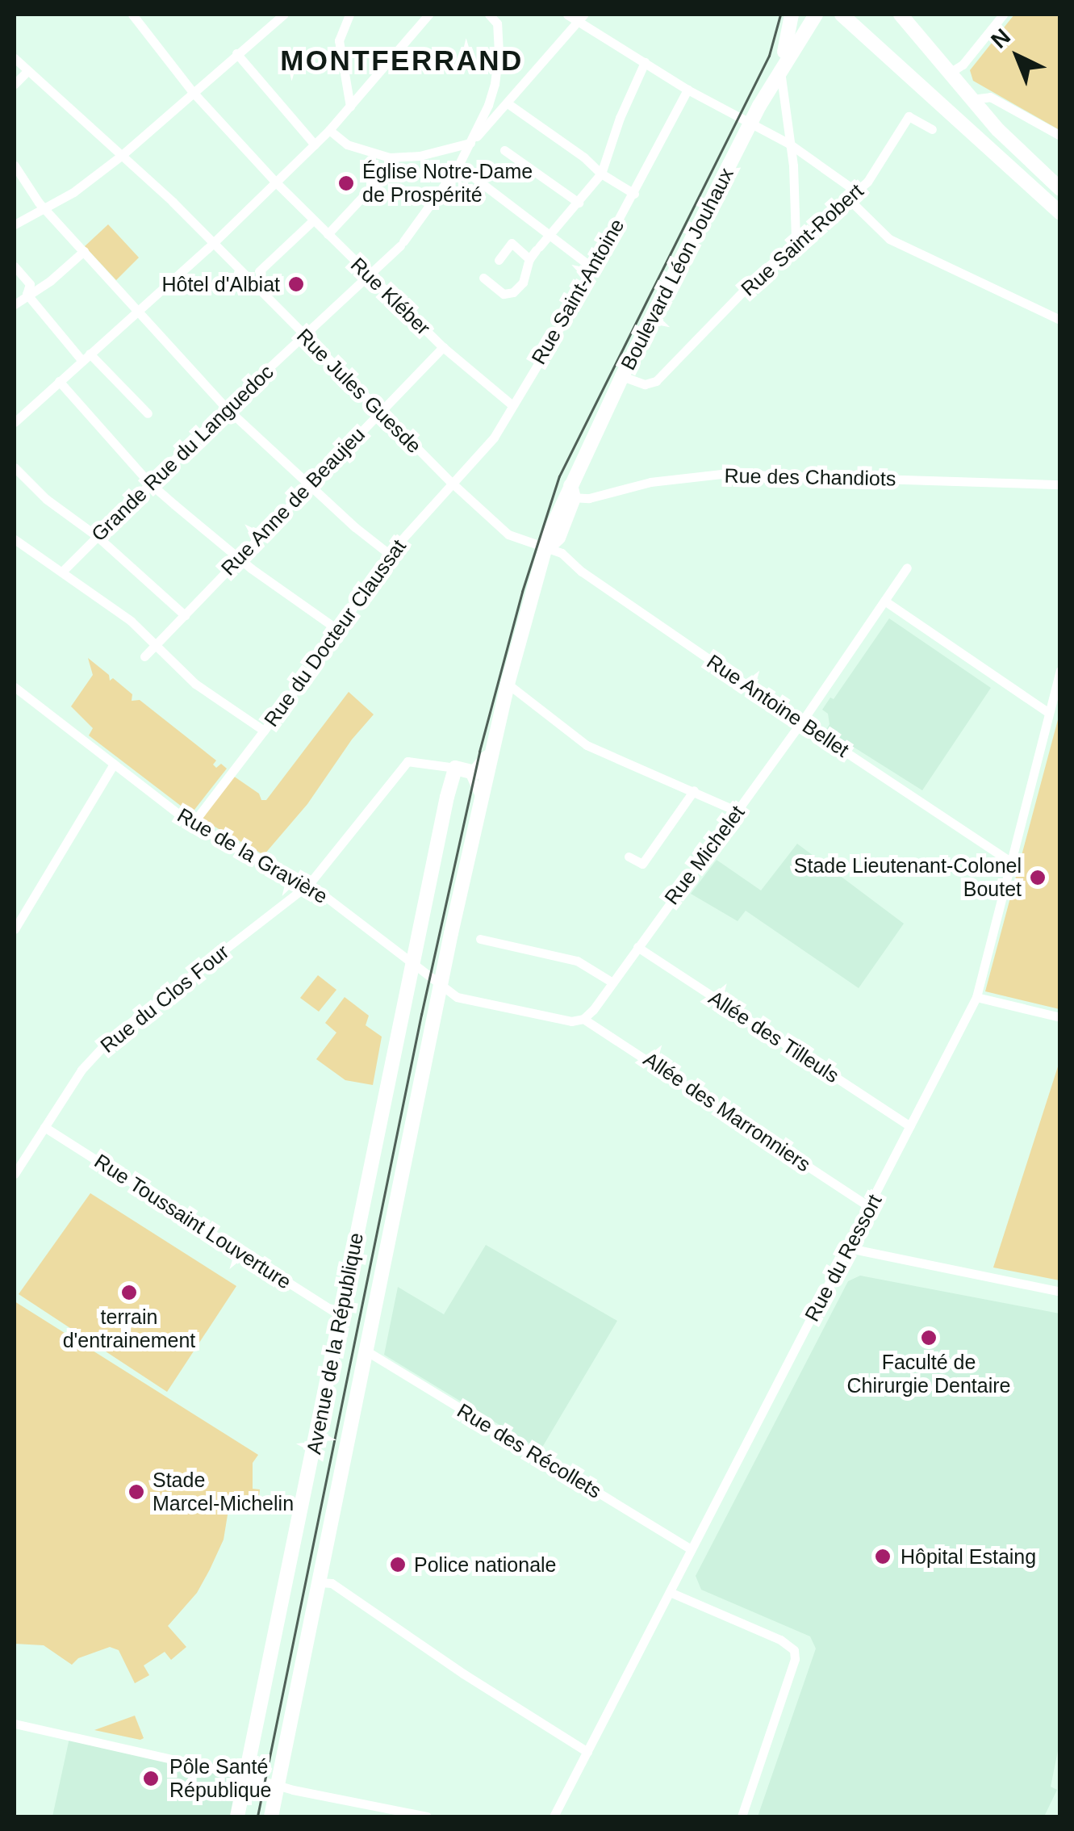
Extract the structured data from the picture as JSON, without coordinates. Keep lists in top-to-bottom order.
{
  "streets": {
    "main road": ["Boulevard Léon Jouhaux", "Avenue de la République"],
    "street": [
      "Rue Saint-Robert",
      "Rue Saint-Antoine",
      "Rue Kléber",
      "Rue Jules Guesde",
      "Grande Rue du Languedoc",
      "Rue des Chandiots",
      "Rue Anne de Beaujeu",
      "Rue du Docteur Claussat",
      "Rue Antoine Bellet",
      "Rue Michelet",
      "Rue de la Gravière",
      "Rue du Clos Four",
      "Allée des Tilleuls",
      "Allée des Marronniers",
      "Rue Toussaint Louverture",
      "Rue du Ressort",
      "Rue des Récollets"
    ]
  },
  "crossings": [
    ["Rue Saint-Robert", "Boulevard Léon Jouhaux"],
    ["Boulevard Léon Jouhaux", "Rue des Chandiots"],
    ["Boulevard Léon Jouhaux", "Rue Antoine Bellet"],
    ["Boulevard Léon Jouhaux", "Avenue de la République"],
    ["Rue Saint-Antoine", "Rue Kléber"],
    ["Rue Saint-Antoine", "Rue Jules Guesde"],
    ["Rue Saint-Antoine", "Rue du Docteur Claussat"],
    ["Rue Kléber", "Grande Rue du Languedoc"],
    ["Rue Kléber", "Rue Anne de Beaujeu"],
    ["Rue Jules Guesde", "Grande Rue du Languedoc"],
    ["Rue Jules Guesde", "Rue Anne de Beaujeu"],
    ["Rue Jules Guesde", "Rue du Docteur Claussat"],
    ["Rue Jules Guesde", "Rue Antoine Bellet"],
    ["Rue du Docteur Claussat", "Rue de la Gravière"],
    ["Rue Antoine Bellet", "Rue Michelet"],
    ["Rue Antoine Bellet", "Rue du Ressort"],
    ["Rue Antoine Bellet", "Avenue de la République"],
    ["Rue Michelet", "Allée des Tilleuls"],
    ["Rue Michelet", "Allée des Marronniers"],
    ["Rue de la Gravière", "Rue du Clos Four"],
    ["Rue de la Gravière", "Avenue de la République"],
    ["Rue du Clos Four", "Rue Toussaint Louverture"],
    ["Rue du Clos Four", "Avenue de la République"],
    ["Allée des Tilleuls", "Rue du Ressort"],
    ["Allée des Marronniers", "Rue du Ressort"],
    ["Rue Toussaint Louverture", "Avenue de la République"],
    ["Rue du Ressort", "Rue des Récollets"],
    ["Avenue de la République", "Rue des Récollets"]
  ],
  "districts": ["MONTFERRAND"],
  "places": [
    "Église Notre-Dame de Prospérité",
    "Hôtel d'Albiat",
    "Stade Lieutenant-Colonel Boutet",
    "terrain d'entrainement",
    "Faculté de Chirurgie Dentaire",
    "Stade Marcel-Michelin",
    "Hôpital Estaing",
    "Police nationale",
    "Pôle Santé République"
  ],
  "north": "top left"
}
